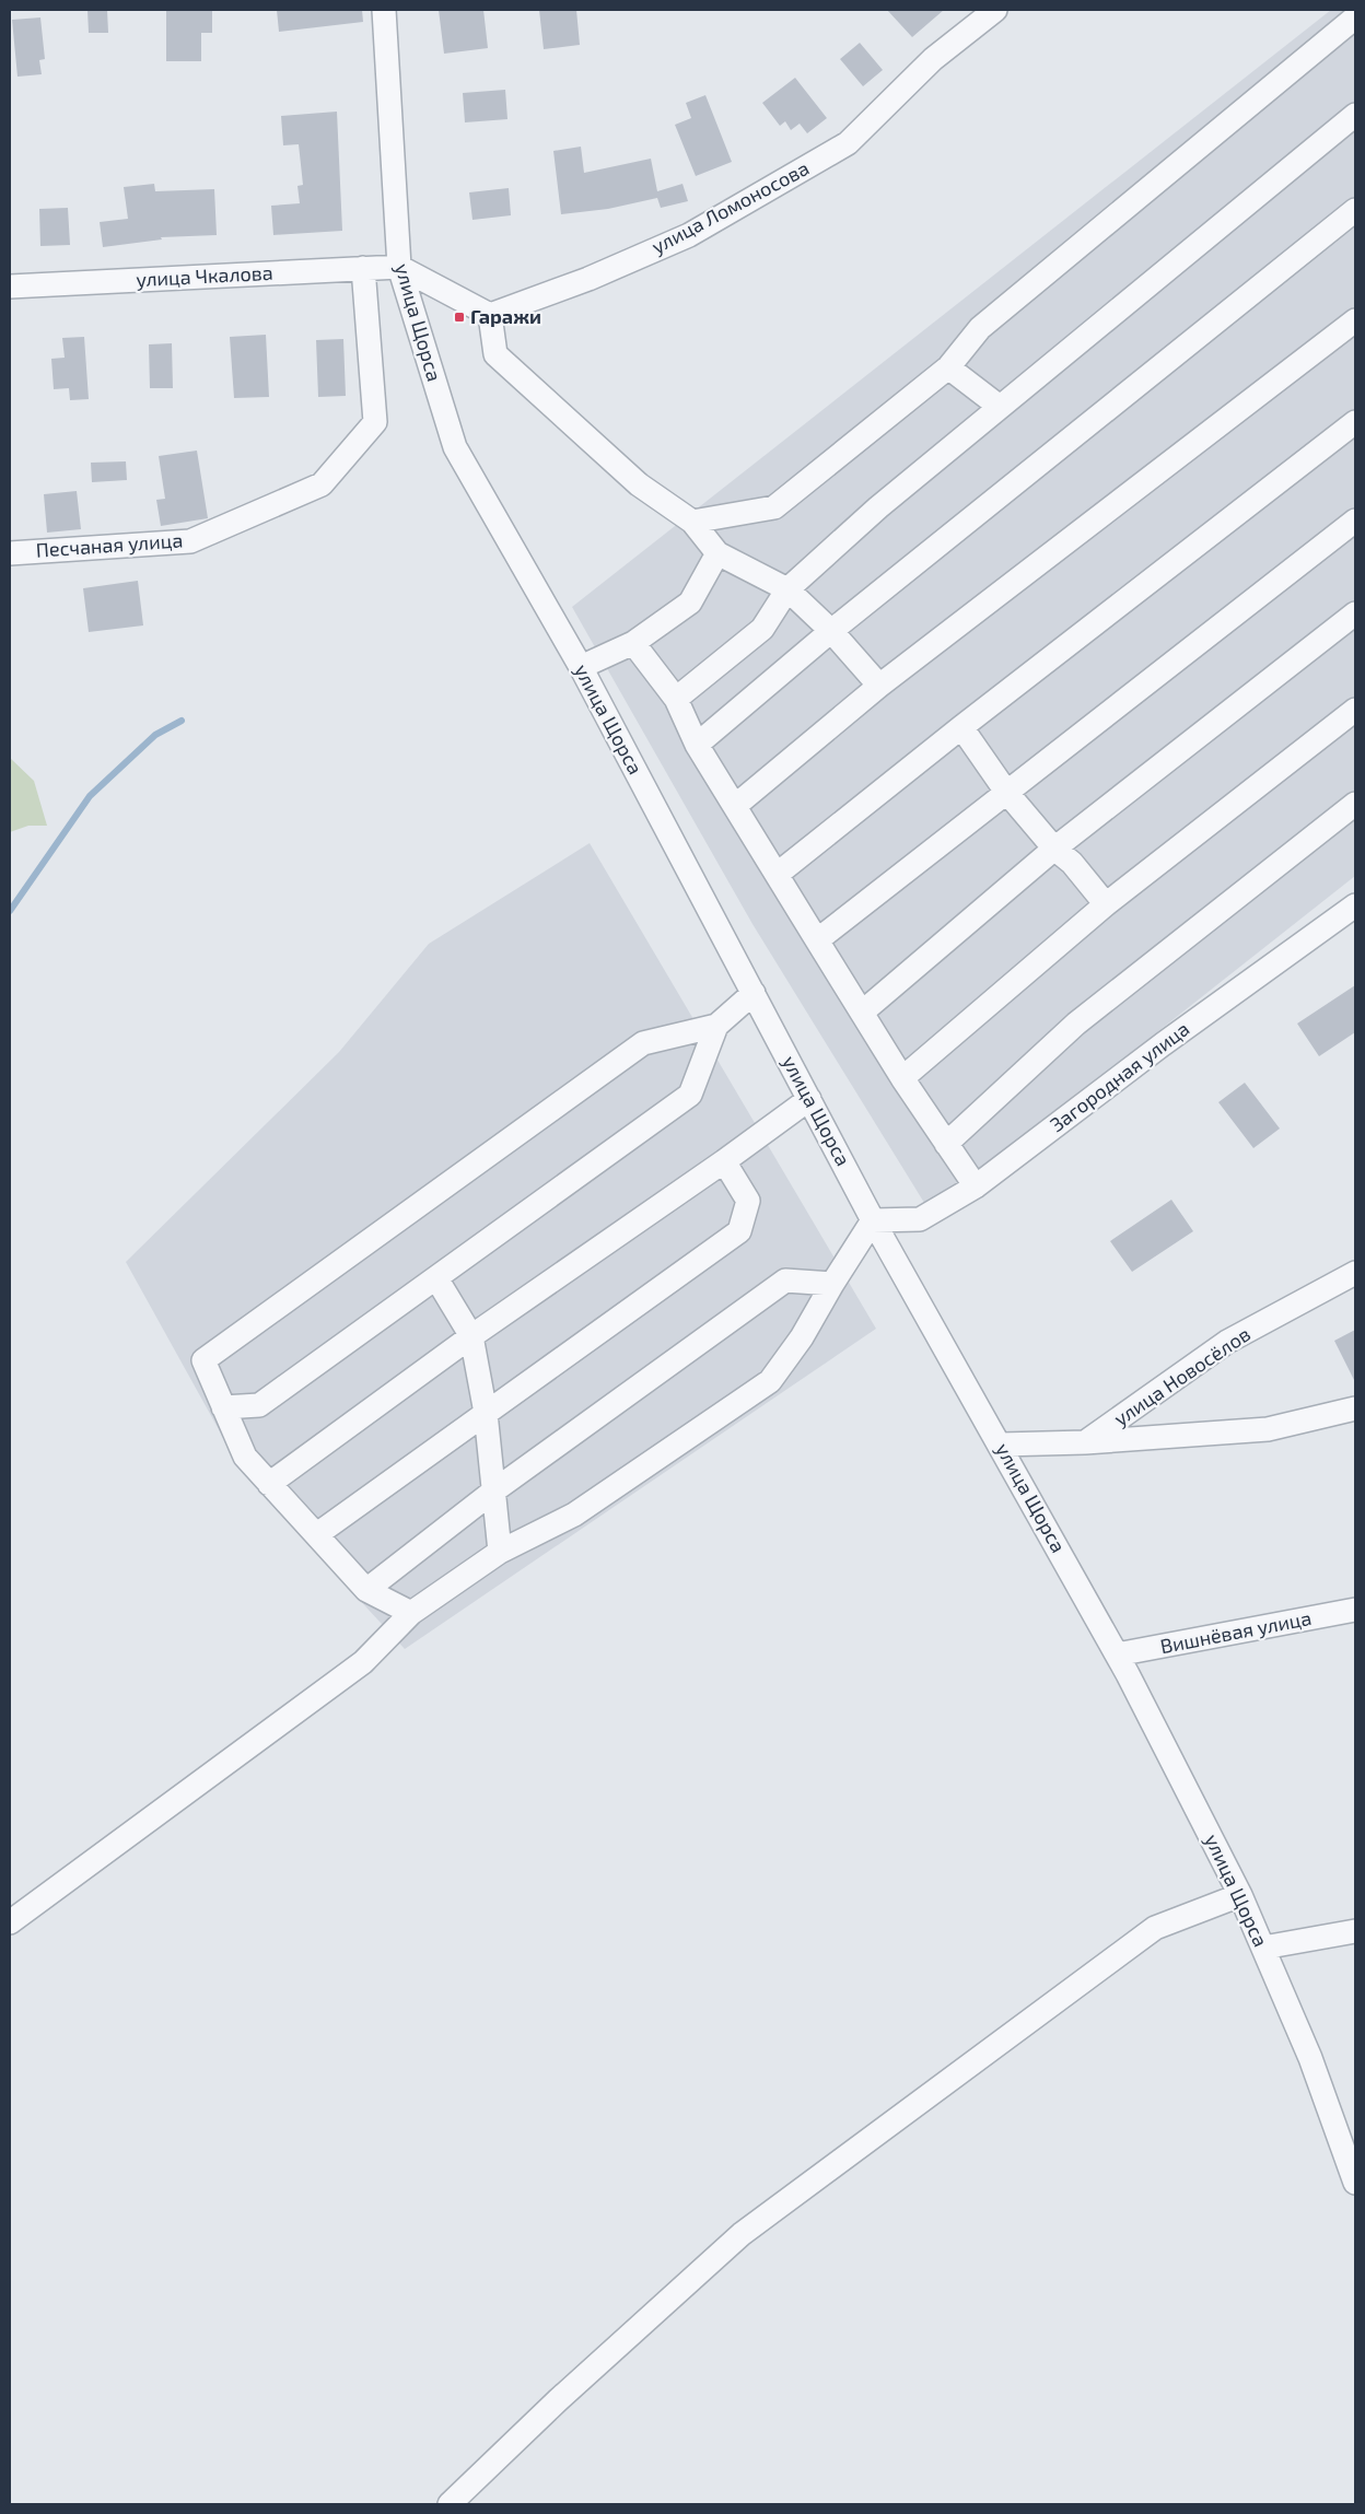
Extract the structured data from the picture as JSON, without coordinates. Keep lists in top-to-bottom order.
{
  "streets": {
    "street": [
      "улица Ломоносова",
      "улица Чкалова",
      "улица Щорса",
      "Песчаная улица",
      "Загородная улица",
      "улица Новосёлов",
      "Вишнёвая улица"
    ]
  },
  "crossings": [
    ["улица Чкалова", "улица Щорса"],
    ["улица Чкалова", "Песчаная улица"],
    ["улица Щорса", "Загородная улица"],
    ["улица Щорса", "Вишнёвая улица"]
  ],
  "places": {
    "transit": ["Гаражи"]
  }
}
